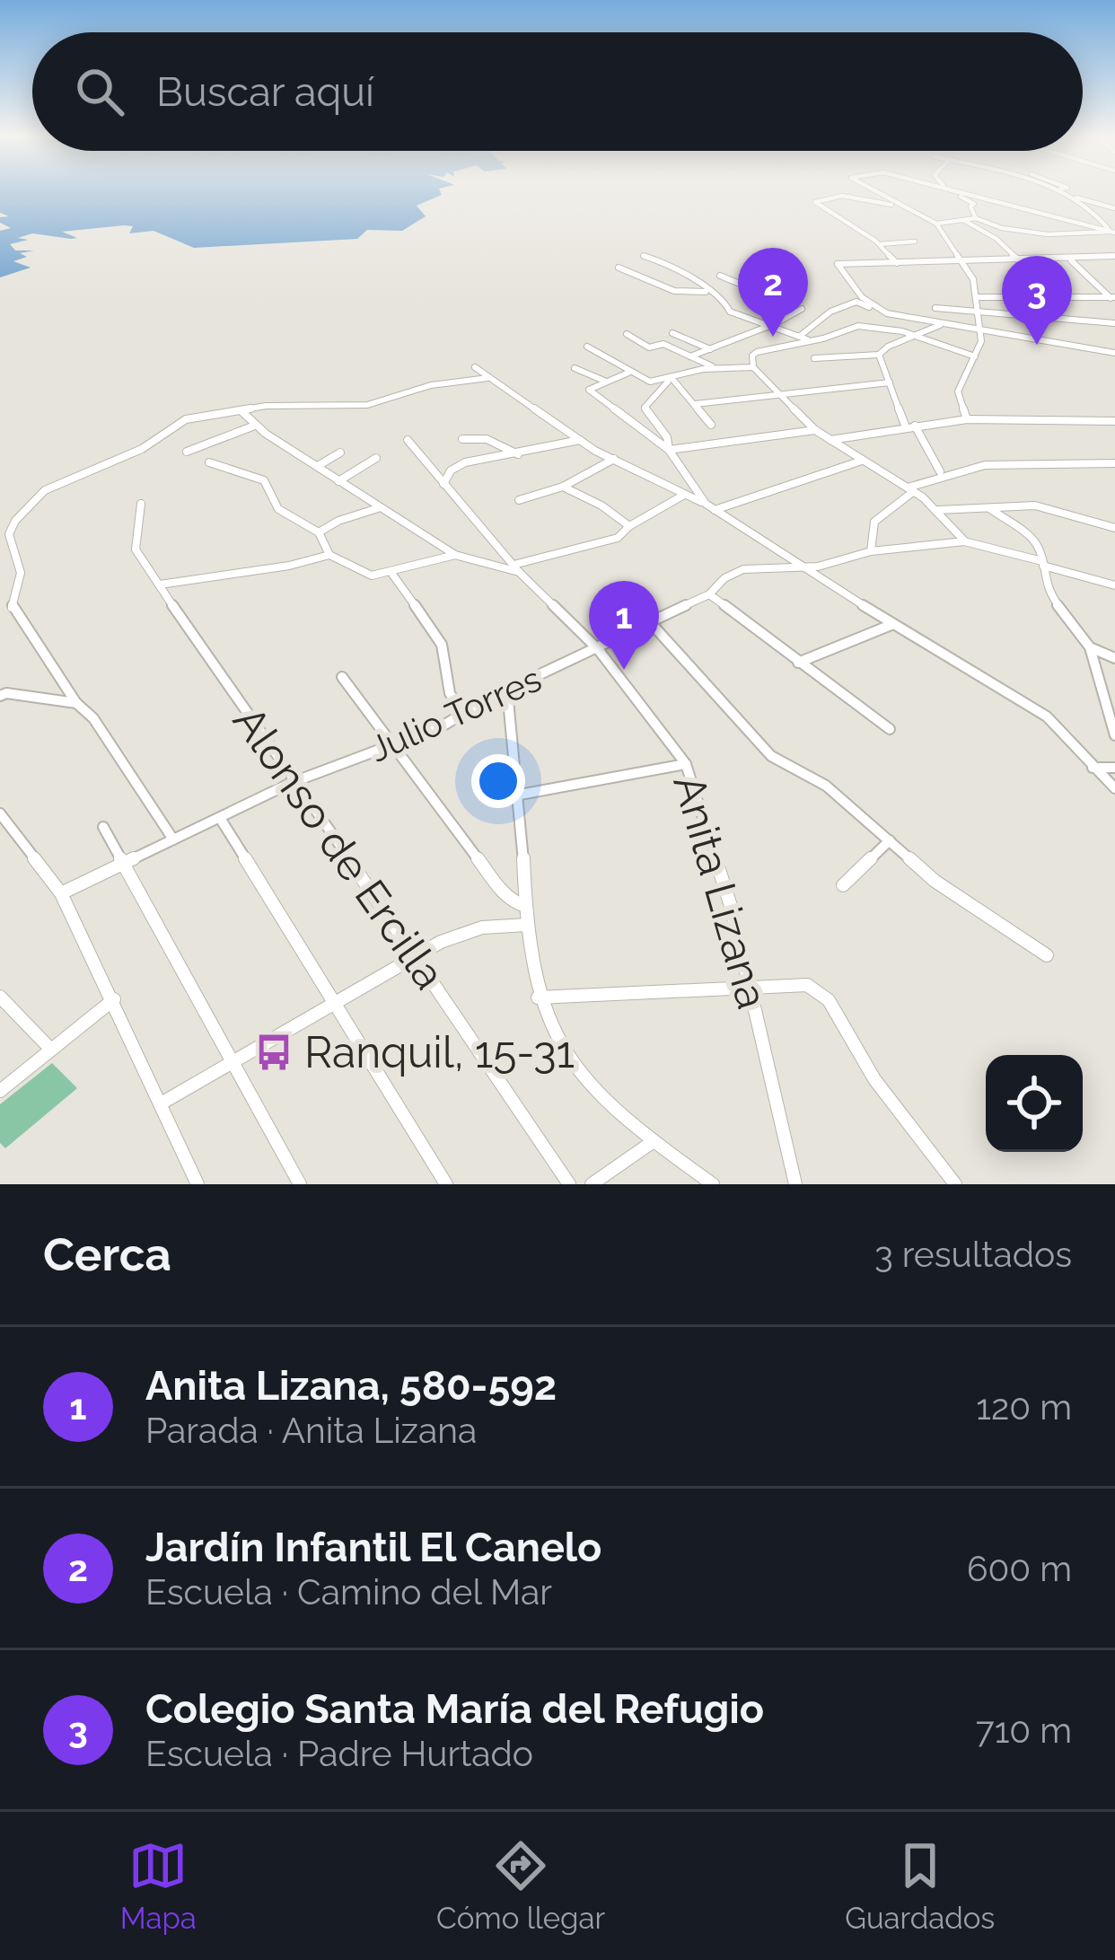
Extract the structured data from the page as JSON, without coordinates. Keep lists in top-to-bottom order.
{
  "streets": {
    "street": ["Julio Torres", "Alonso de Ercilla", "Anita Lizana"]
  },
  "crossings": [
    ["Julio Torres", "Alonso de Ercilla"],
    ["Julio Torres", "Anita Lizana"]
  ],
  "places": {
    "bus stop": ["Ranquil, 15-31"]
  },
  "page": {
    "search": "Buscar aquí",
    "pins": ["2", "3", "1"],
    "heading": ["Cerca", "3 resultados"],
    "list": [
      {
        "mark": "1",
        "name": "Anita Lizana, 580-592",
        "note": "Parada · Anita Lizana",
        "value": "120 m"
      },
      {
        "mark": "2",
        "name": "Jardín Infantil El Canelo",
        "note": "Escuela · Camino del Mar",
        "value": "600 m"
      },
      {
        "mark": "3",
        "name": "Colegio Santa María del Refugio",
        "note": "Escuela · Padre Hurtado",
        "value": "710 m"
      }
    ],
    "nav": ["Mapa", "Cómo llegar", "Guardados"]
  }
}
